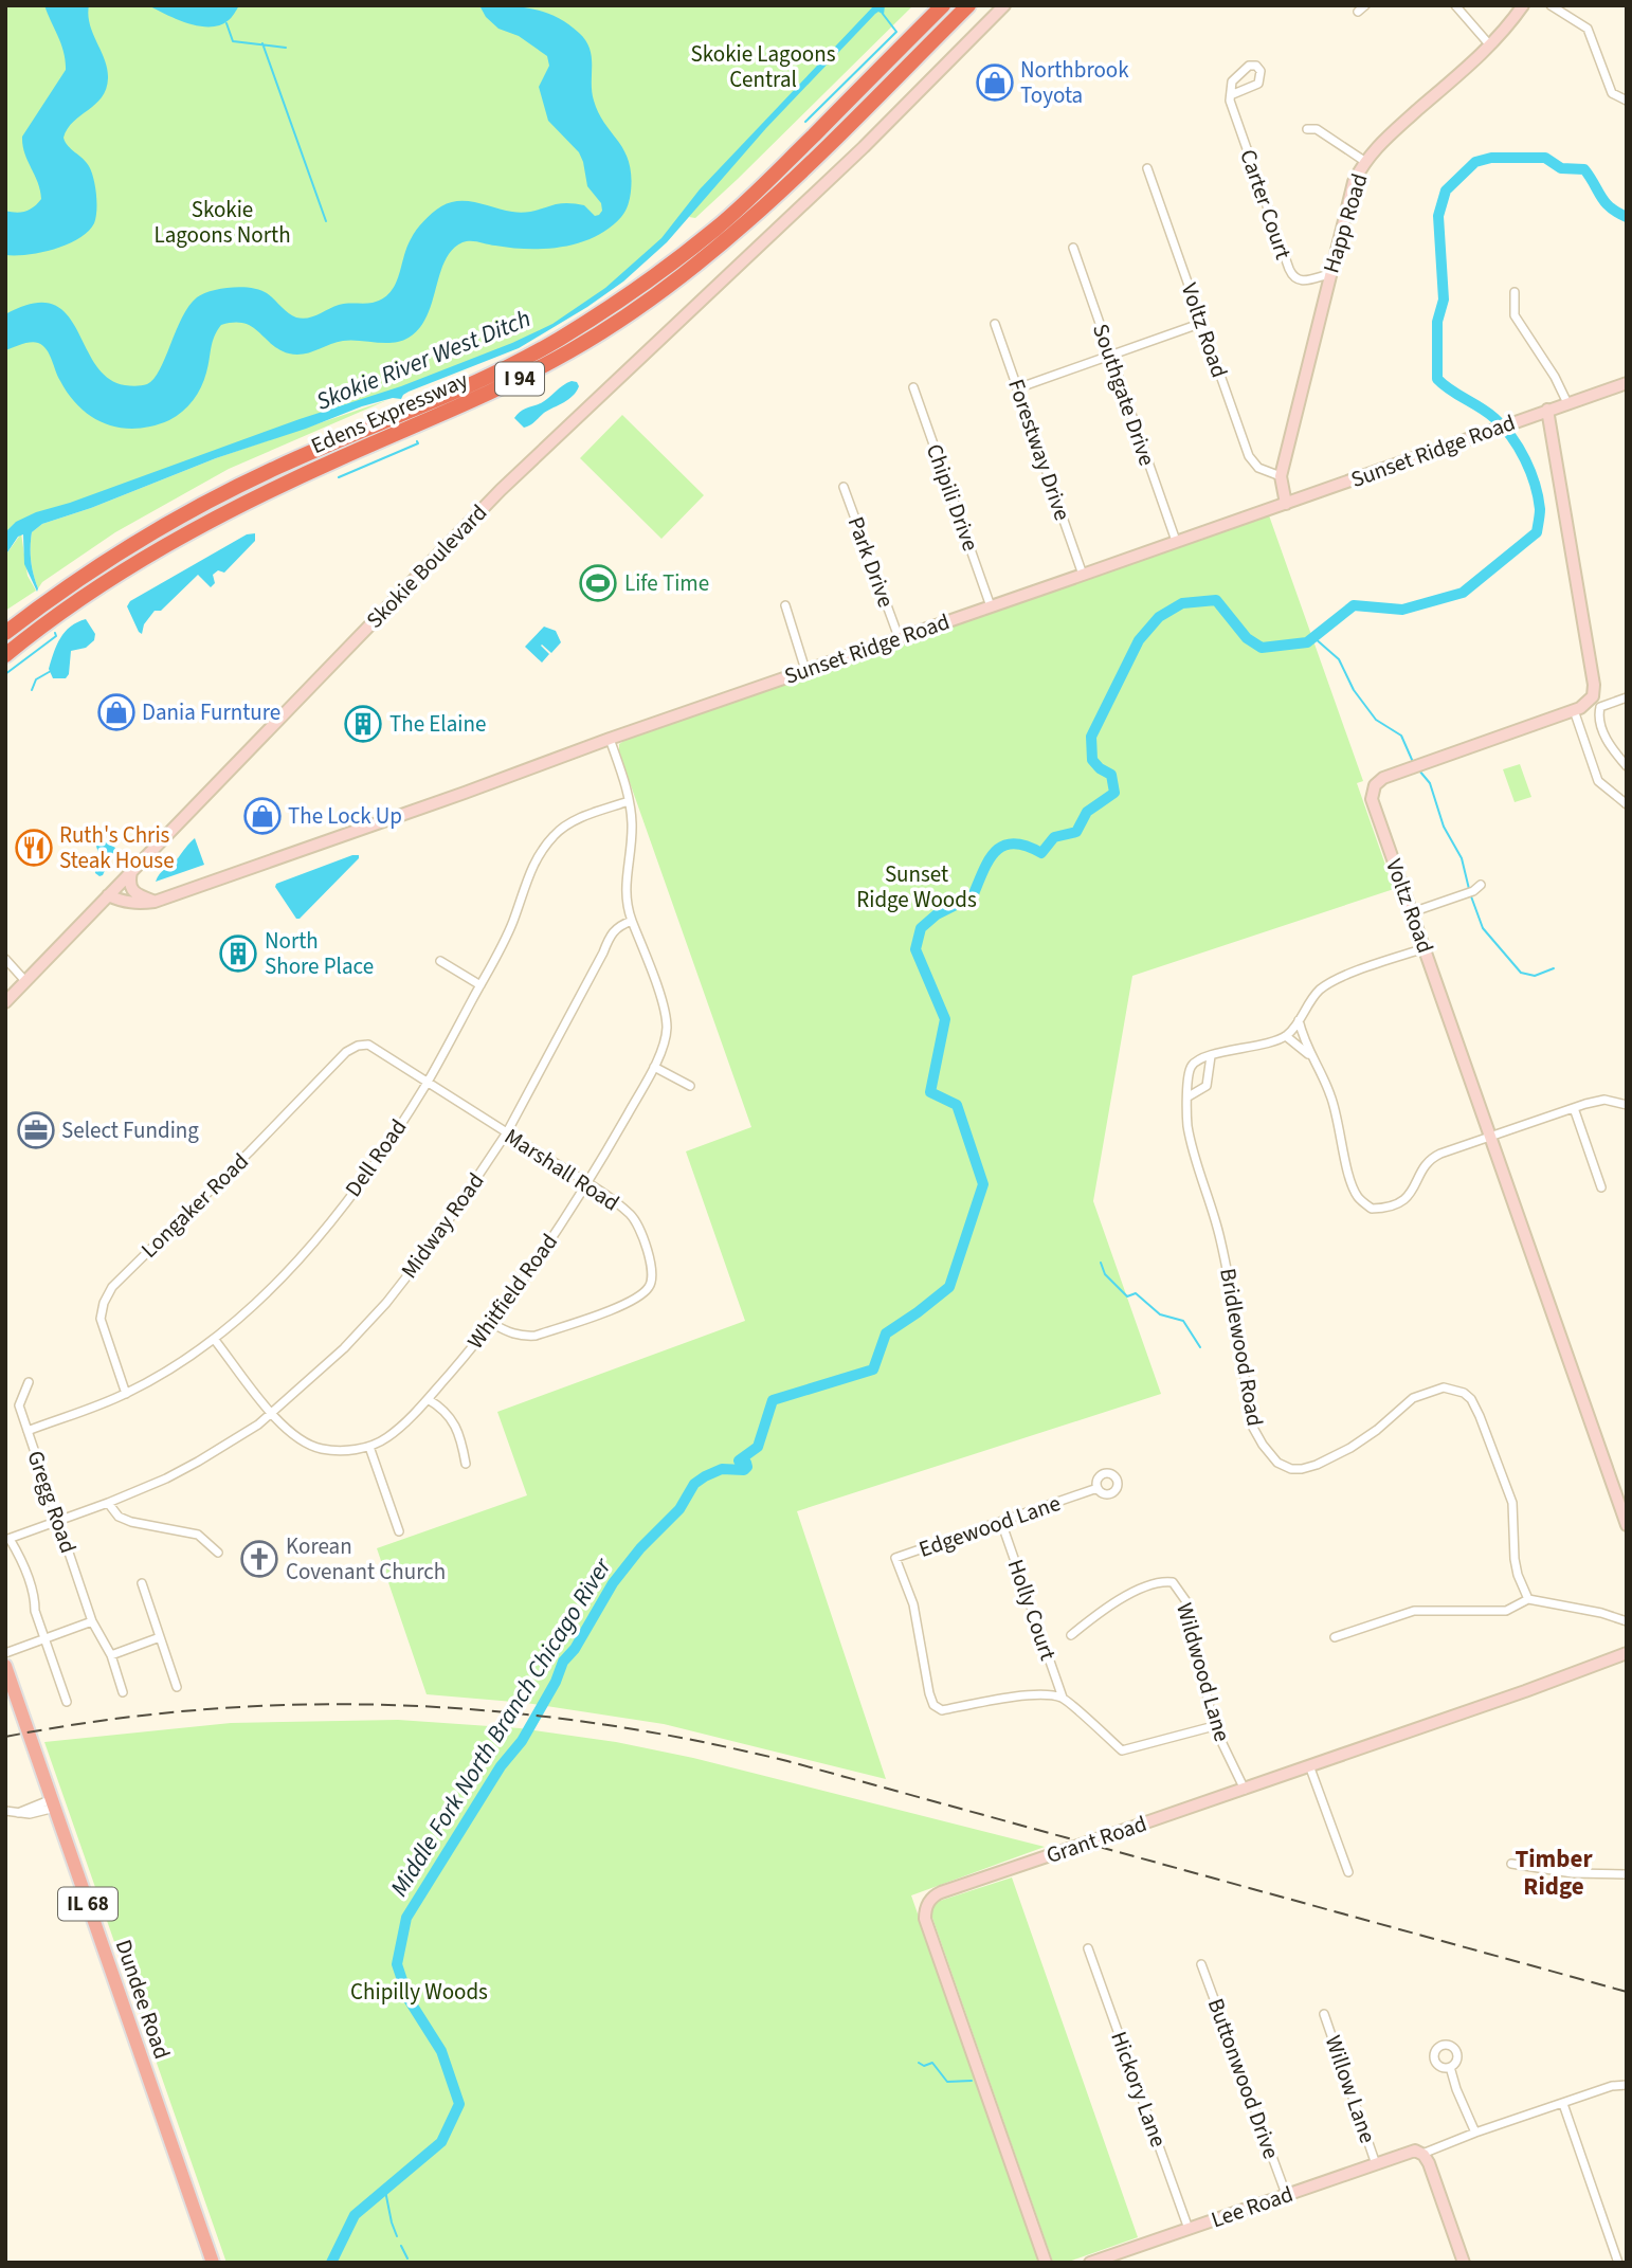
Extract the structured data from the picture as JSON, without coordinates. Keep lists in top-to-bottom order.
{
  "streets": {
    "highway": ["I 94", "Edens Expressway"],
    "main road": ["IL 68", "Dundee Road"],
    "street": [
      "Carter Court",
      "Happ Road",
      "Voltz Road",
      "Southgate Drive",
      "Forestway Drive",
      "Sunset Ridge Road",
      "Chipili Drive",
      "Park Drive",
      "Skokie Boulevard",
      "Dell Road",
      "Marshall Road",
      "Longaker Road",
      "Midway Road",
      "Whitfield Road",
      "Bridlewood Road",
      "Gregg Road",
      "Edgewood Lane",
      "Holly Court",
      "Wildwood Lane",
      "Grant Road",
      "Buttonwood Drive",
      "Hickory Lane",
      "Willow Lane",
      "Lee Road"
    ]
  },
  "crossings": [
    ["Carter Court", "Happ Road"],
    ["Happ Road", "Voltz Road"],
    ["Happ Road", "Sunset Ridge Road"],
    ["Southgate Drive", "Sunset Ridge Road"],
    ["Forestway Drive", "Sunset Ridge Road"],
    ["Sunset Ridge Road", "Chipili Drive"],
    ["Sunset Ridge Road", "Park Drive"],
    ["Sunset Ridge Road", "Skokie Boulevard"],
    ["Dell Road", "Marshall Road"],
    ["Dell Road", "Longaker Road"],
    ["Dell Road", "Whitfield Road"],
    ["Dell Road", "Gregg Road"],
    ["Marshall Road", "Longaker Road"],
    ["Marshall Road", "Midway Road"],
    ["Marshall Road", "Whitfield Road"],
    ["Midway Road", "Whitfield Road"],
    ["Midway Road", "Gregg Road"],
    ["Edgewood Lane", "Holly Court"],
    ["Wildwood Lane", "Grant Road"],
    ["Buttonwood Drive", "Lee Road"],
    ["Hickory Lane", "Lee Road"],
    ["Willow Lane", "Lee Road"]
  ],
  "districts": ["Timber Ridge"],
  "water": ["Skokie River West Ditch", "Middle Fork North Branch Chicago River"],
  "parks": [
    "Skokie Lagoons Central",
    "Skokie Lagoons North",
    "Sunset Ridge Woods",
    "Chipilly Woods"
  ],
  "places": {
    "shop": ["Northbrook Toyota", "Dania Furnture", "The Lock Up"],
    "sports": ["Life Time"],
    "building": ["The Elaine", "North Shore Place"],
    "restaurant": ["Ruth's Chris Steak House"],
    "office": ["Select Funding"],
    "church": ["Korean Covenant Church"]
  }
}
